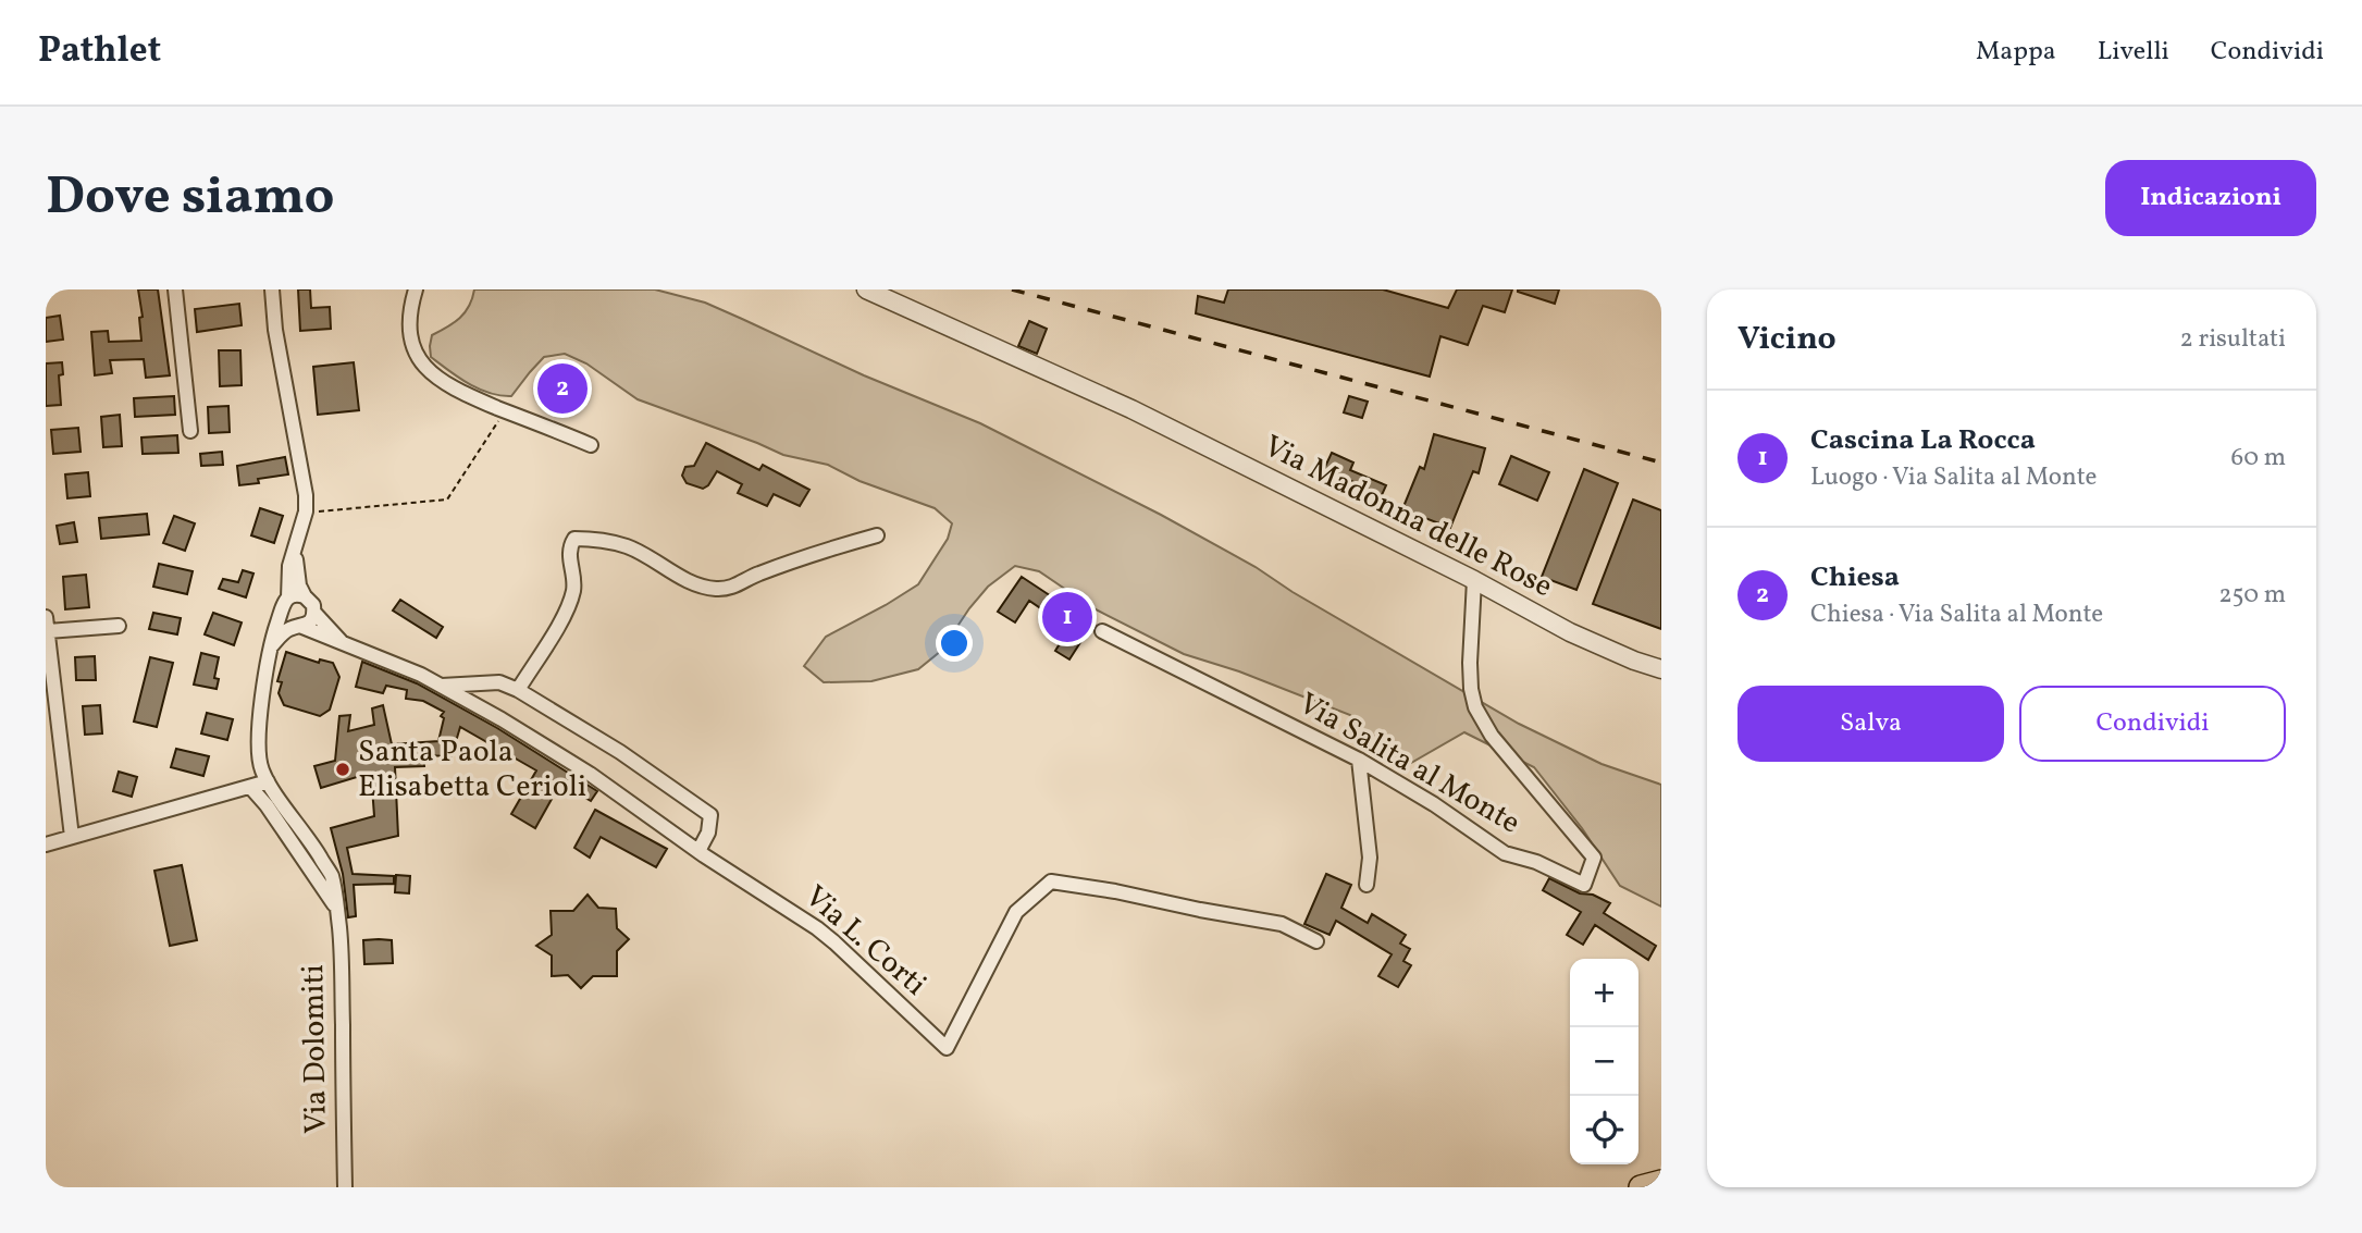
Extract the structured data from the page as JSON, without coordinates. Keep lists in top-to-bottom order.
{
  "streets": {
    "street": [
      "Via Madonna delle Rose",
      "Via Salita al Monte",
      "Via L. Corti",
      "Via Dolomiti"
    ]
  },
  "crossings": [
    ["Via Madonna delle Rose", "Via Salita al Monte"]
  ],
  "places": ["Santa Paola Elisabetta Cerioli"],
  "page": {
    "header": "Pathlet",
    "nav": ["Mappa", "Livelli", "Condividi"],
    "buttons": [
      "Indicazioni",
      ["Salva", "Condividi"]
    ],
    "title": "Dove siamo",
    "heading": ["Vicino", "2 risultati"],
    "pins": ["2", "1"],
    "list": [
      {
        "mark": "1",
        "name": "Cascina La Rocca",
        "note": "Luogo · Via Salita al Monte",
        "value": "60 m"
      },
      {
        "mark": "2",
        "name": "Chiesa",
        "note": "Chiesa · Via Salita al Monte",
        "value": "250 m"
      }
    ],
    "map_buttons": ["+", "−"]
  }
}
